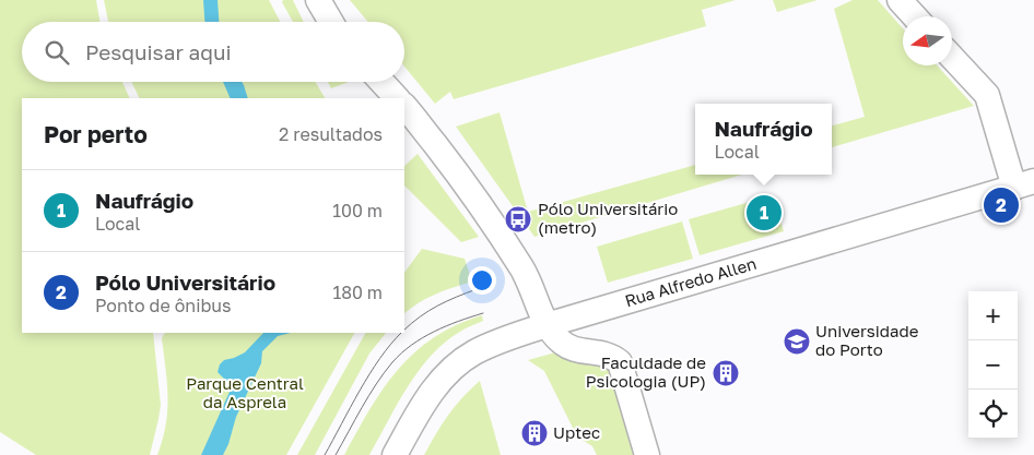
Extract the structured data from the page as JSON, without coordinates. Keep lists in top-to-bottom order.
{
  "streets": {
    "street": ["Rua Alfredo Allen"]
  },
  "parks": ["Parque Central da Asprela"],
  "places": {
    "bus stop": ["Pólo Universitário (metro)"],
    "school or university": ["Universidade do Porto"],
    "building": ["Faculdade de Psicologia (UP)", "Uptec"]
  },
  "north": "left",
  "page": {
    "search": "Pesquisar aqui",
    "heading": ["Por perto", "2 resultados"],
    "popup": ["Naufrágio", "Local"],
    "list": [
      {
        "mark": "1",
        "name": "Naufrágio",
        "note": "Local",
        "value": "100 m"
      },
      {
        "mark": "2",
        "name": "Pólo Universitário",
        "note": "Ponto de ônibus",
        "value": "180 m"
      }
    ],
    "pins": ["2", "1"],
    "map_buttons": ["+", "−"]
  }
}
